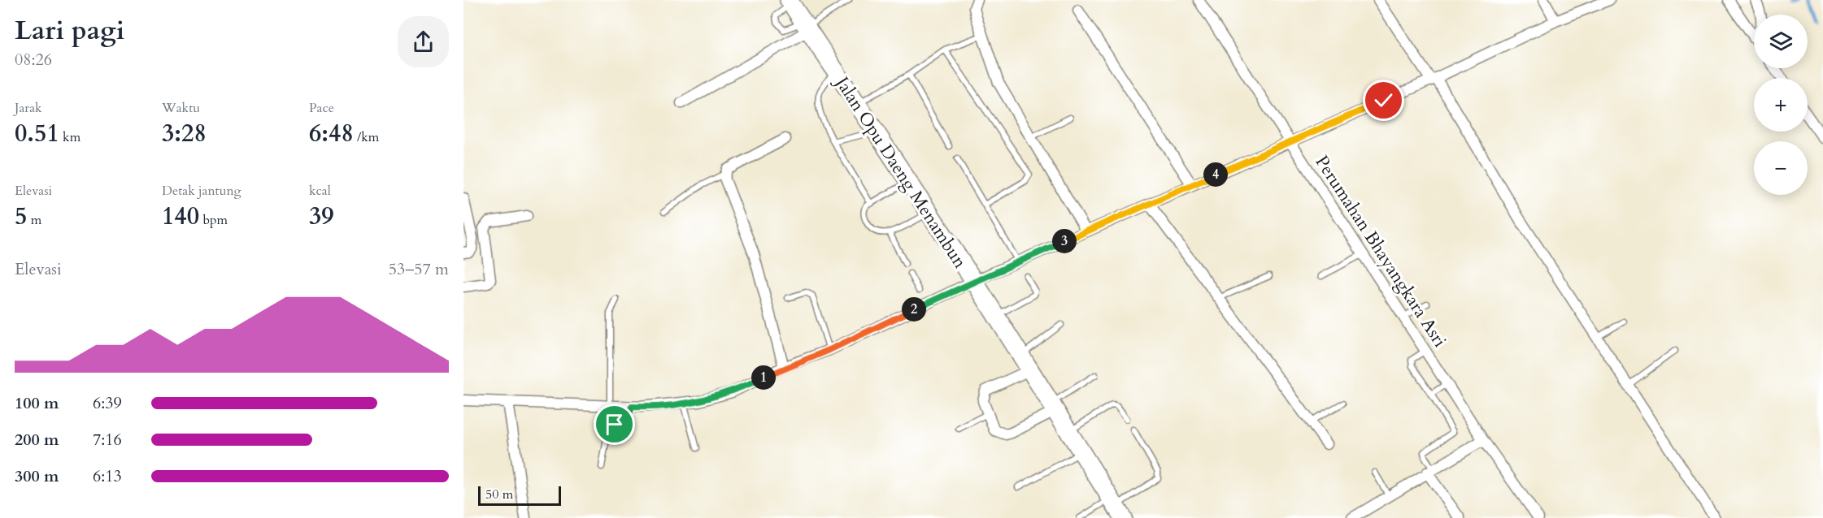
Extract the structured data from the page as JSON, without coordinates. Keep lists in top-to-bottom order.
{
  "streets": {
    "highway": ["Jalan Opu Daeng Menambun"],
    "street": ["Perumahan Bhayangkara Asri"]
  },
  "scale_bar": "50 m",
  "page": {
    "heading": ["Lari pagi", "08:26"],
    "map_buttons": ["+", "−"],
    "stats": [
      ["Jarak", "0.51 km"],
      ["Waktu", "3:28"],
      ["Pace", "6:48 /km"],
      ["Elevasi", "5 m"],
      ["Detak jantung", "140 bpm"],
      ["kcal", "39"]
    ],
    "pins": [
      "4",
      "3",
      "2",
      "1"
    ],
    "chart": ["Elevasi", "53–57 m"],
    "list": [
      {
        "name": "100 m",
        "note": "6:39"
      },
      {
        "name": "200 m",
        "note": "7:16"
      },
      {
        "name": "300 m",
        "note": "6:13"
      }
    ],
    "scale": "50 m"
  }
}
